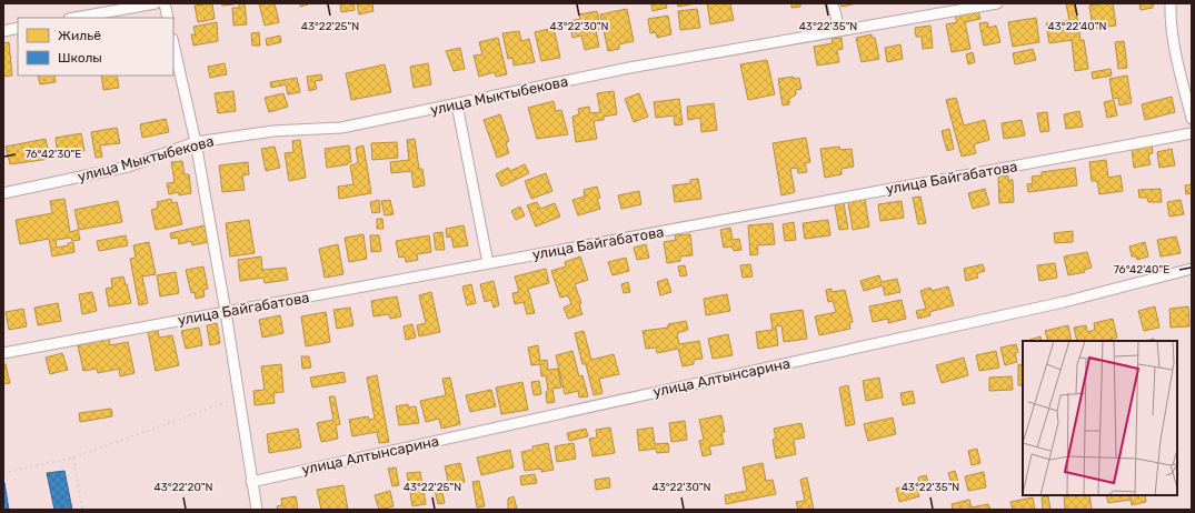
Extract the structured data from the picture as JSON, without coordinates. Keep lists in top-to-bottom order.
{
  "streets": {
    "street": ["улица Мыктыбекова", "улица Байгабатова", "улица Алтынсарина"]
  },
  "legend": ["Жильё", "Школы"],
  "coordinates": [
    "43°22'25\"N",
    "43°22'30\"N",
    "43°22'35\"N",
    "43°22'40\"N",
    "76°42'30\"E",
    "76°42'40\"E",
    "43°22'20\"N"
  ]
}
